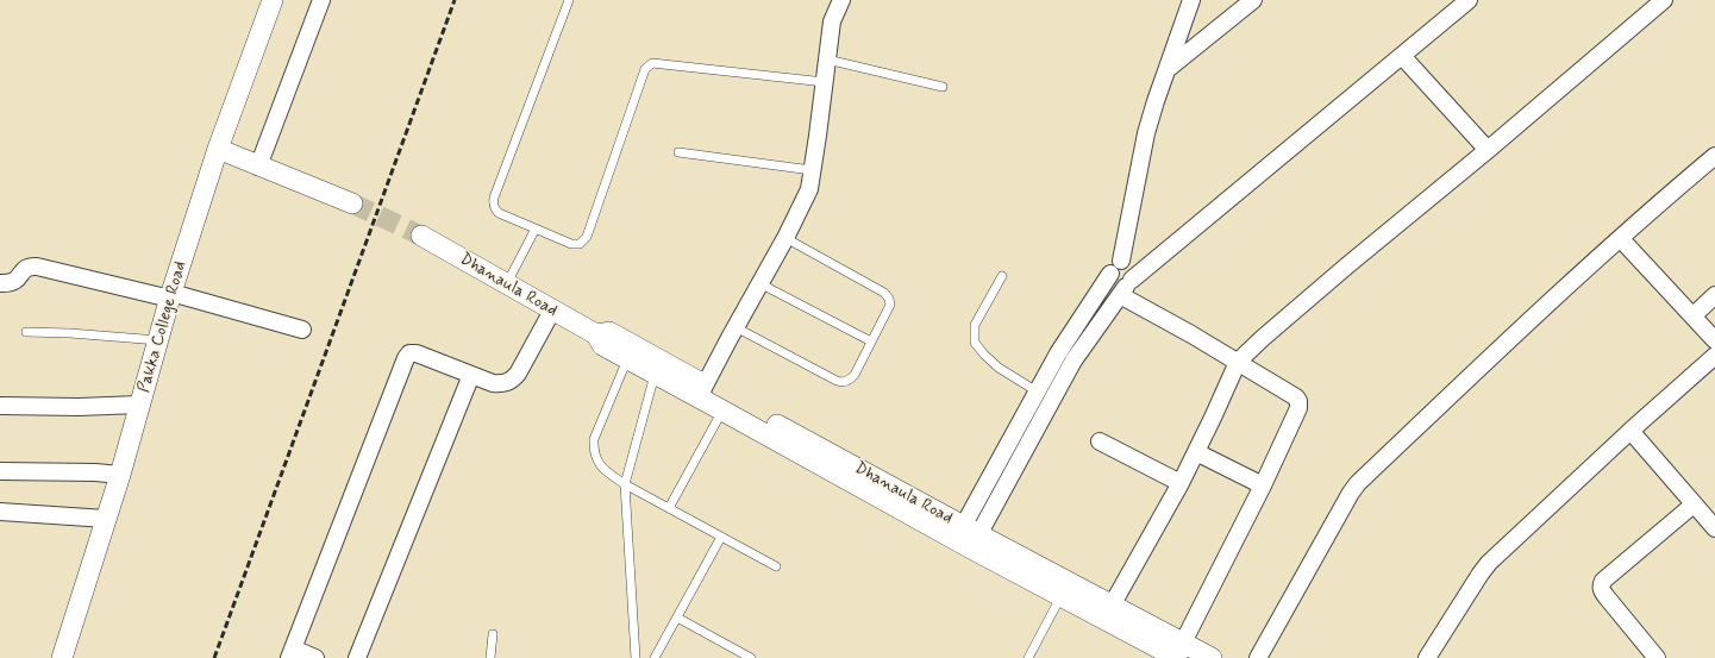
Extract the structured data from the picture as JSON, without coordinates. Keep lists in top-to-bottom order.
{
  "streets": {
    "street": ["Dhanaula Road", "Pakka College Road"]
  }
}
